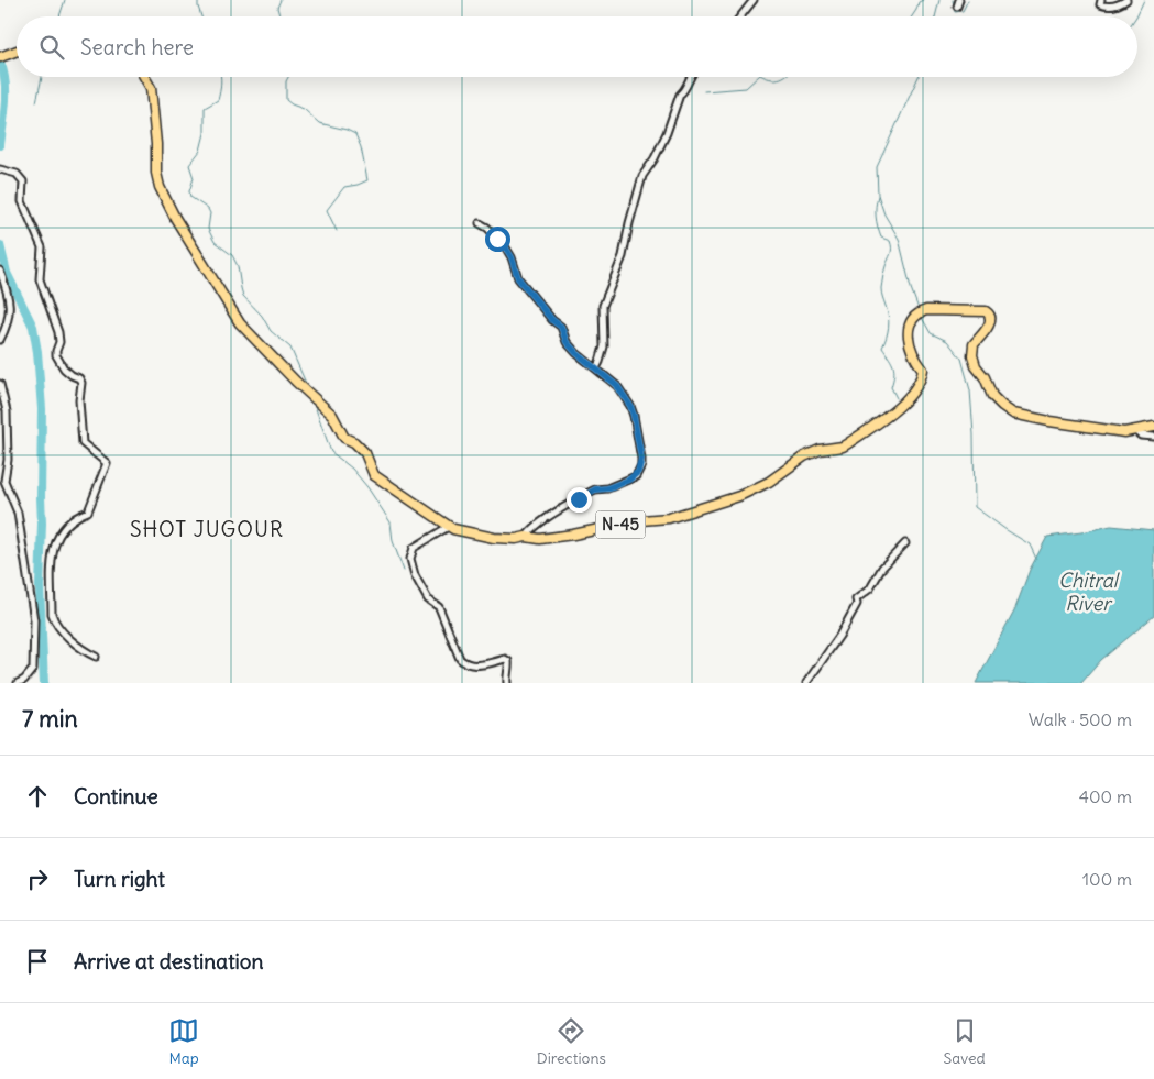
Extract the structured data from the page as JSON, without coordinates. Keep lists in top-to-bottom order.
{
  "streets": {
    "highway": ["N-45"]
  },
  "districts": ["SHOT JUGOUR"],
  "water": ["Chitral River"],
  "page": {
    "search": "Search here",
    "heading": ["7 min", "Walk · 500 m"],
    "list": [
      ["Continue", "400 m"],
      ["Turn right", "100 m"],
      "Arrive at destination"
    ],
    "nav": ["Map", "Directions", "Saved"]
  }
}
